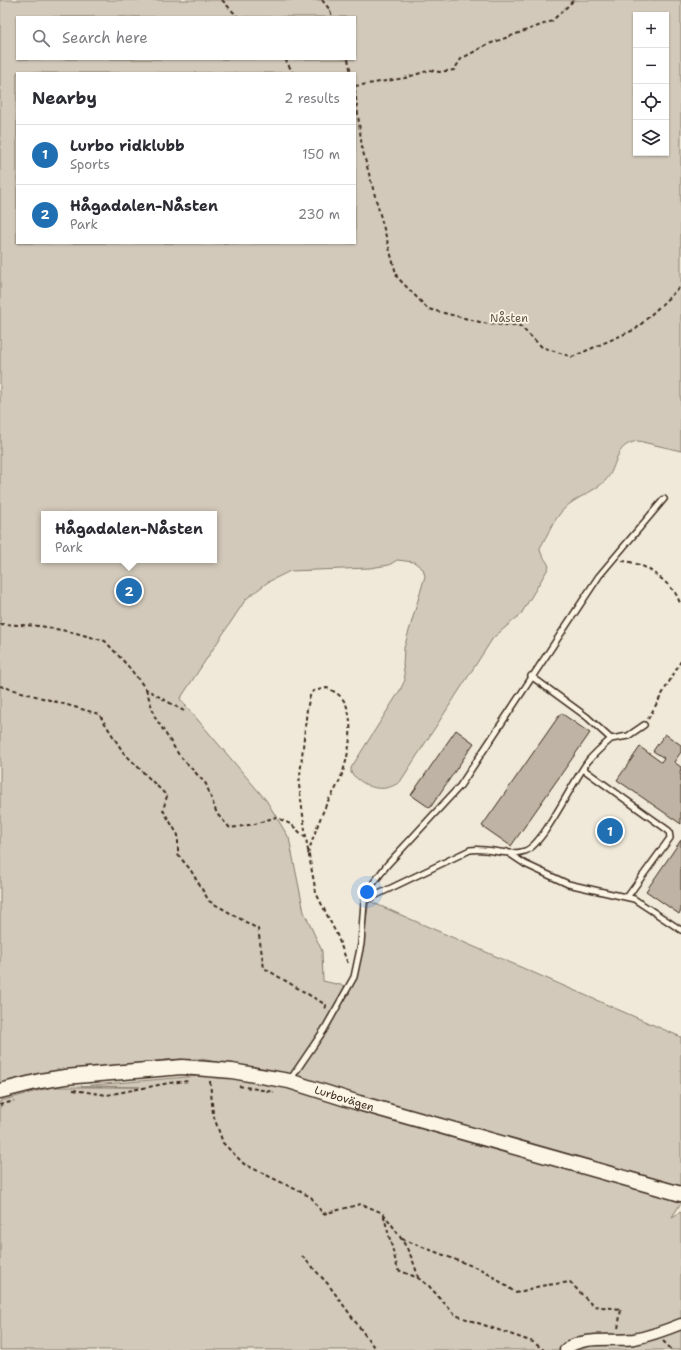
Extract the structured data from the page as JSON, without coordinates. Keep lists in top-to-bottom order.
{
  "streets": {
    "street": ["Lurbovägen"]
  },
  "parks": ["Nåsten"],
  "page": {
    "map_buttons": ["+", "−"],
    "search": "Search here",
    "heading": ["Nearby", "2 results"],
    "list": [
      {
        "mark": "1",
        "name": "Lurbo ridklubb",
        "note": "Sports",
        "value": "150 m"
      },
      {
        "mark": "2",
        "name": "Hågadalen-Nåsten",
        "note": "Park",
        "value": "230 m"
      }
    ],
    "popup": ["Hågadalen-Nåsten", "Park"],
    "pins": ["2", "1"]
  }
}
